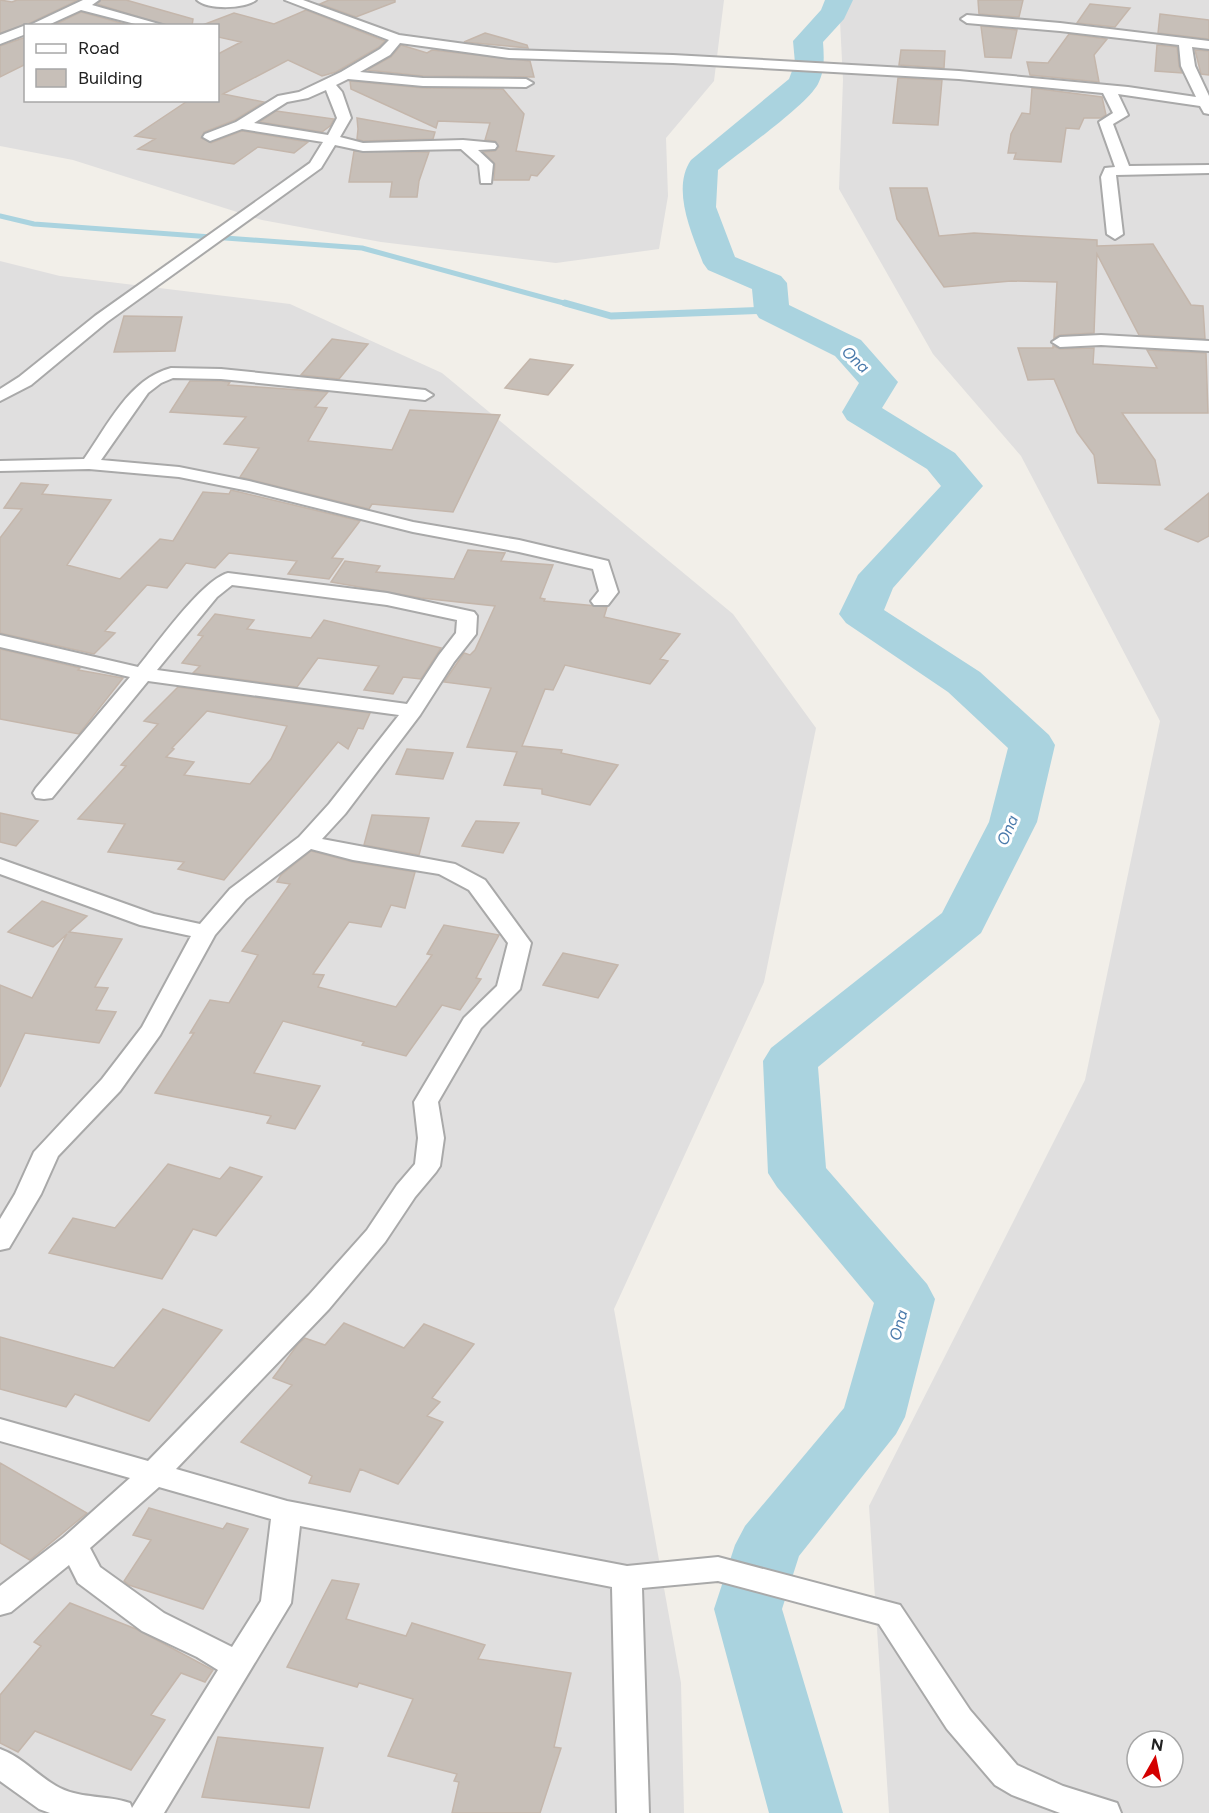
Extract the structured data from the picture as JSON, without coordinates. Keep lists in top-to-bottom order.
{
  "water": ["Ona"],
  "legend": ["Road", "Building"],
  "north": "top"
}
